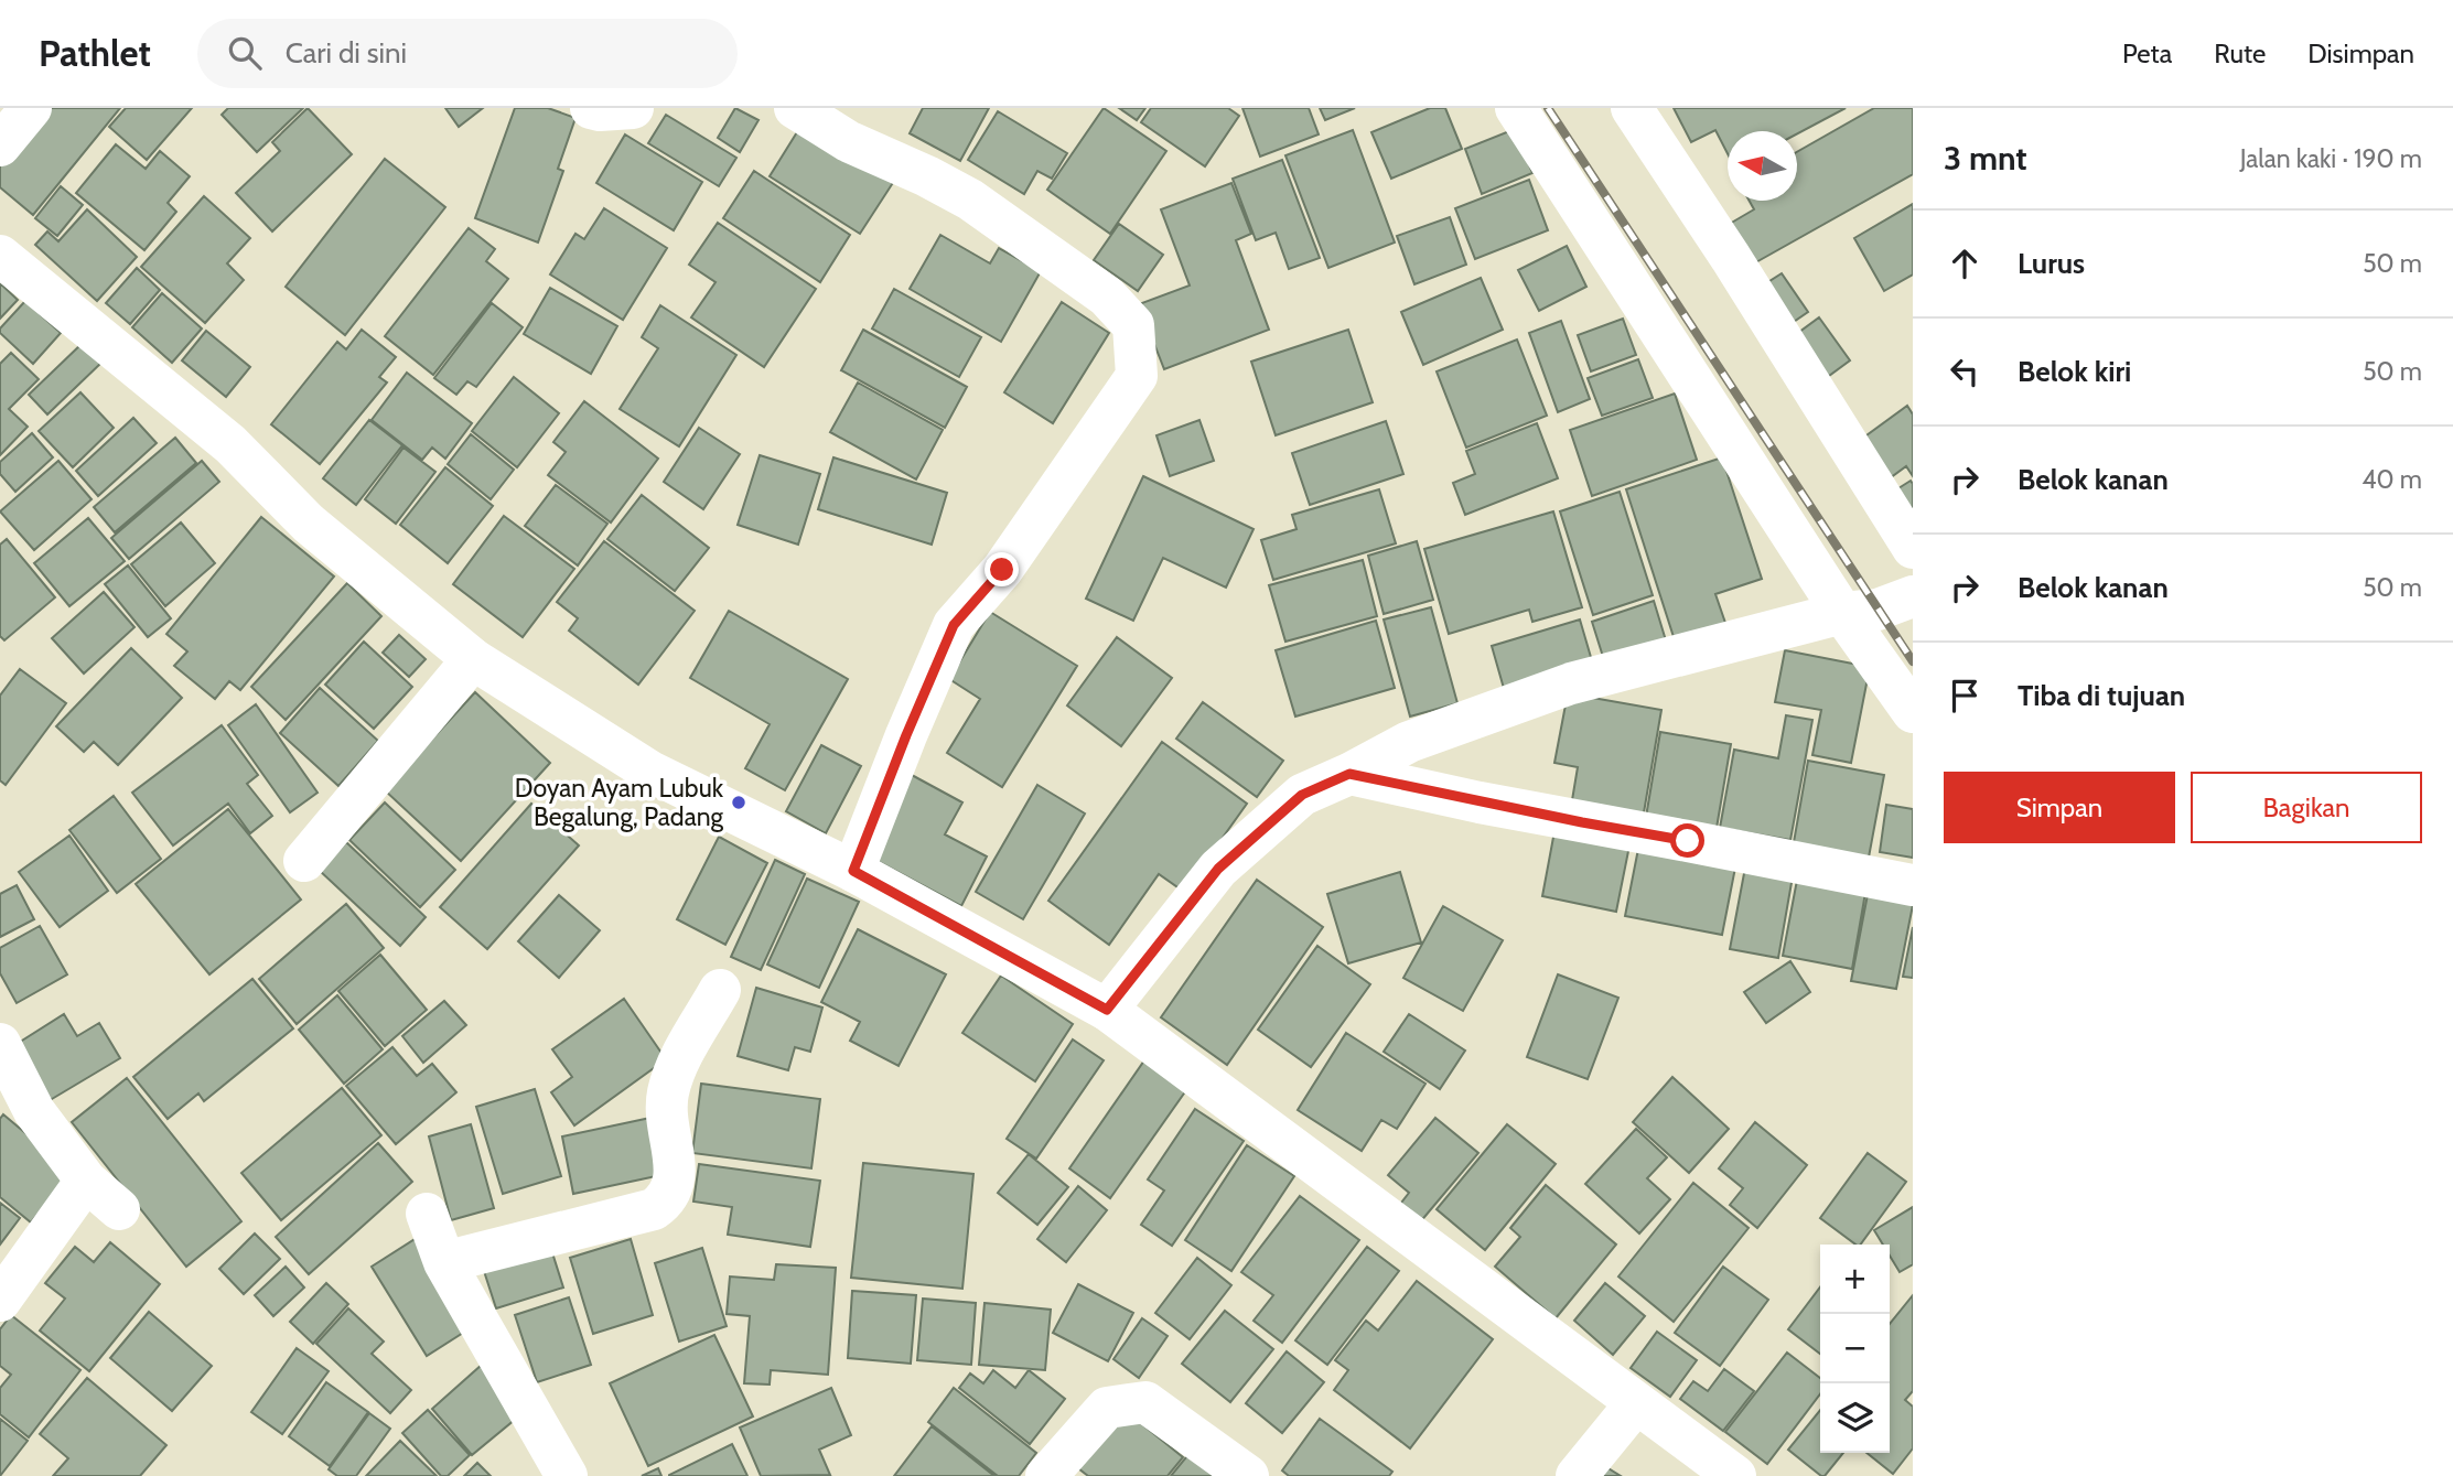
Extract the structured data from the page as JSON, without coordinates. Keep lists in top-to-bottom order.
{
  "places": ["Doyan Ayam Lubuk Begalung, Padang"],
  "north": "left",
  "page": {
    "header": "Pathlet",
    "search": "Cari di sini",
    "nav": ["Peta", "Rute", "Disimpan"],
    "heading": ["3 mnt", "Jalan kaki · 190 m"],
    "list": [
      ["Lurus", "50 m"],
      ["Belok kiri", "50 m"],
      ["Belok kanan", "40 m"],
      ["Belok kanan", "50 m"],
      "Tiba di tujuan"
    ],
    "buttons": ["Simpan", "Bagikan"],
    "map_buttons": ["+", "−"]
  }
}
